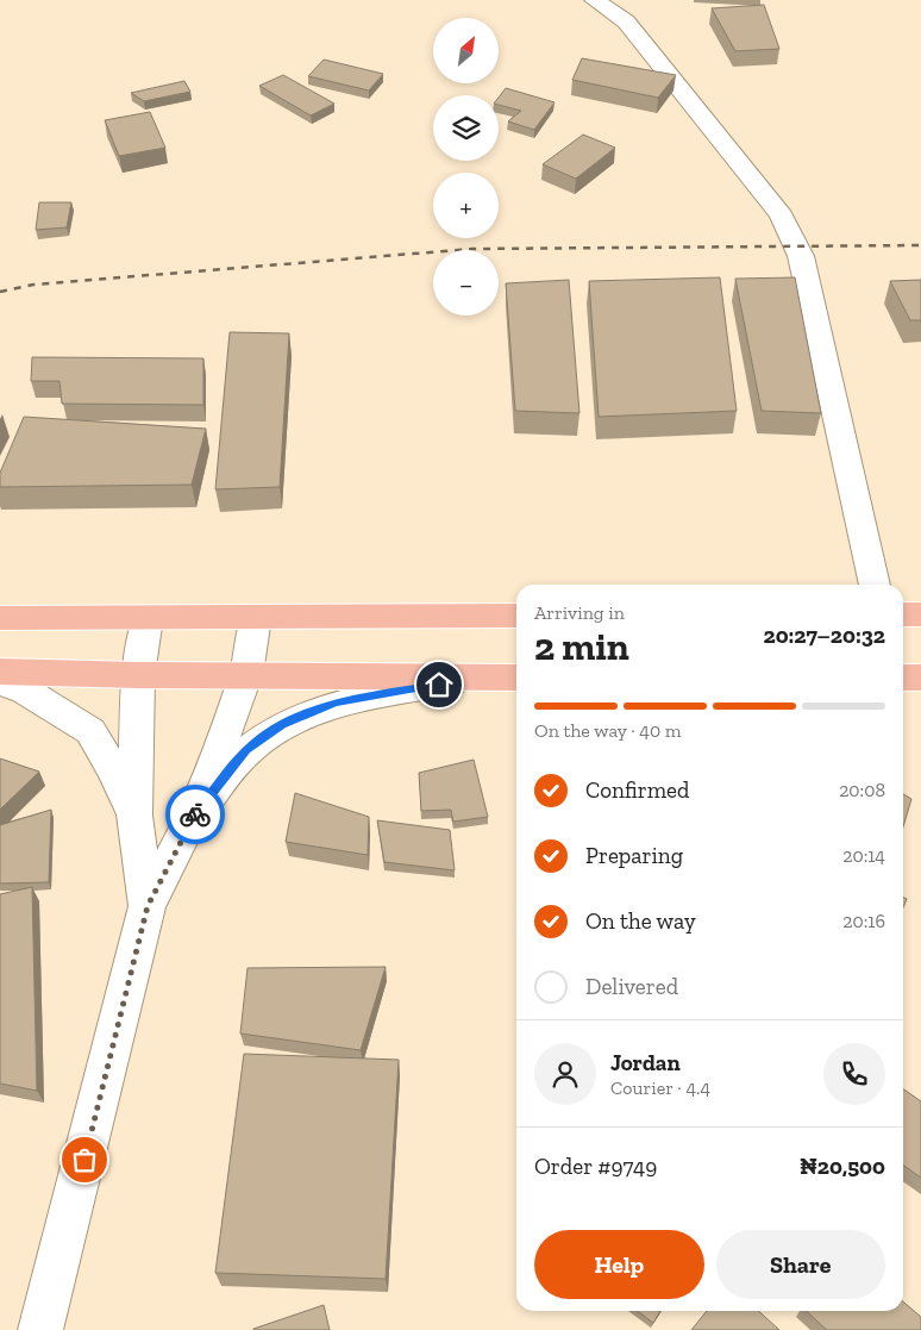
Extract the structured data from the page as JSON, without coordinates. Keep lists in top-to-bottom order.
{
  "north": "top right",
  "page": {
    "map_buttons": ["+", "−"],
    "heading": ["2 min", "Arriving in", "20:27–20:32"],
    "panel": [
      "Jordan",
      "Courier · 4.4",
      "Order #9749",
      "₦20,500"
    ],
    "bar": "On the way · 40 m",
    "list": [
      ["Confirmed", "20:08"],
      ["Preparing", "20:14"],
      ["On the way", "20:16"],
      "Delivered"
    ],
    "buttons": ["Help", "Share"]
  }
}
